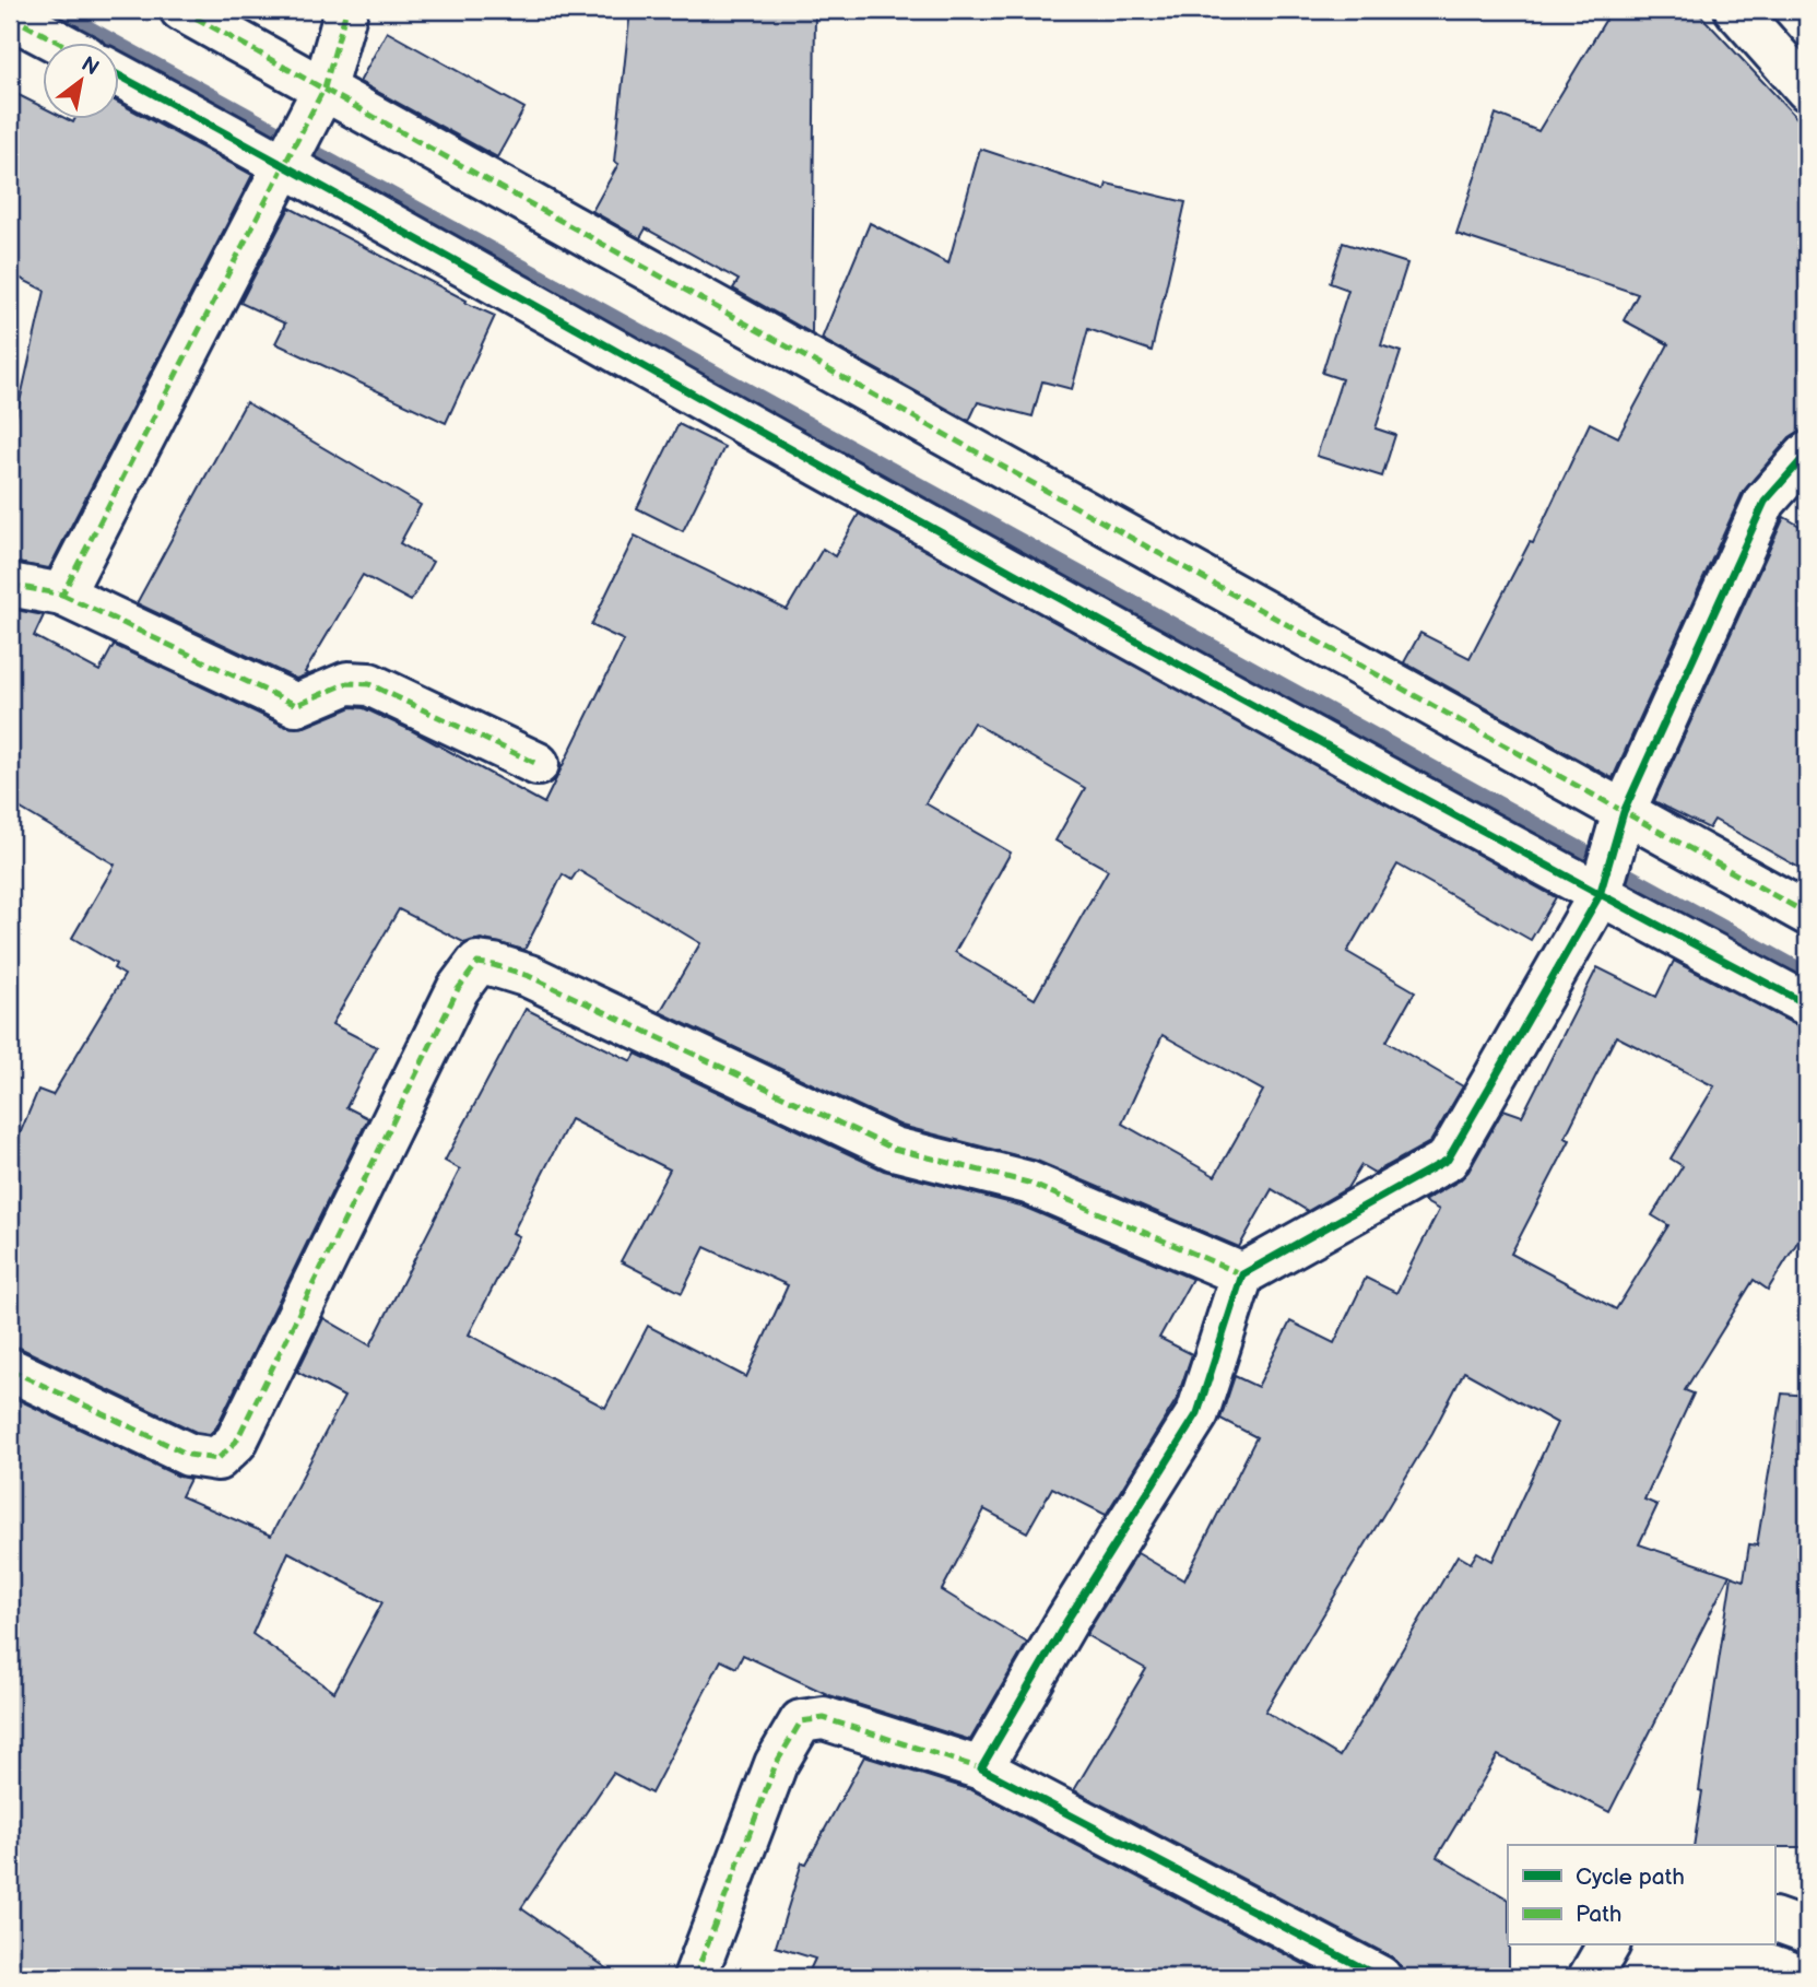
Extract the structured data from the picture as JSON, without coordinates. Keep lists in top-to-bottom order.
{
  "legend": ["Cycle path", "Path"],
  "north": "top right"
}
